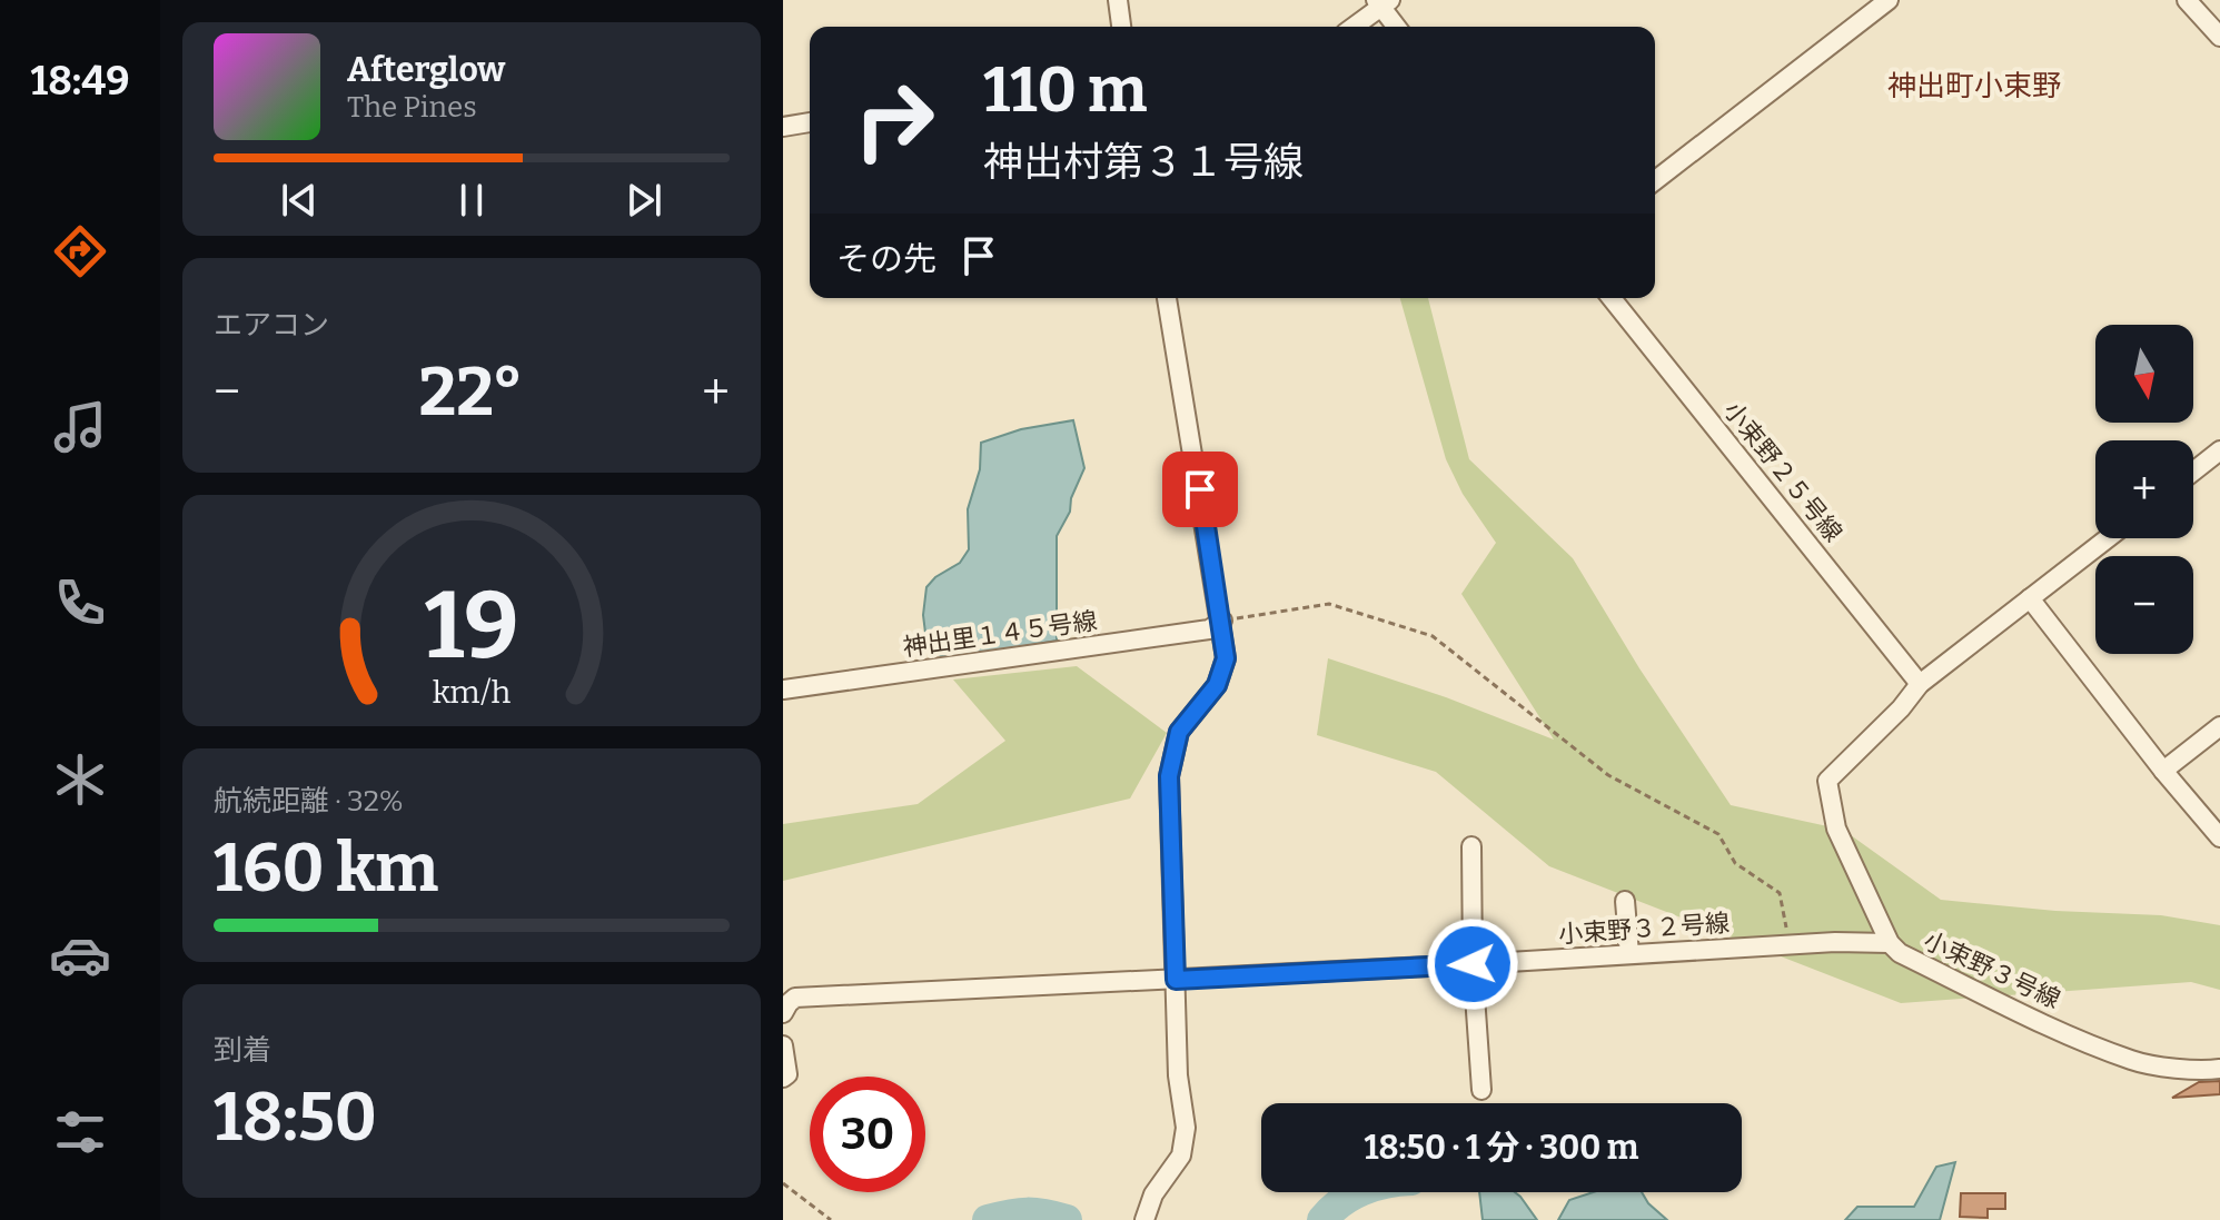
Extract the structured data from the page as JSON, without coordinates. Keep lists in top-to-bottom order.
{
  "streets": {
    "street": [
      "小束野２５号線",
      "神出里１４５号線",
      "小束野３２号線",
      "小束野３号線"
    ]
  },
  "crossings": [
    ["小束野２５号線", "小束野３号線"],
    ["小束野３２号線", "小束野３号線"]
  ],
  "districts": ["神出町小束野"],
  "north": "bottom",
  "page": {
    "tabs": "18:49",
    "turn": ["110 m", "神出村第３１号線"],
    "song": ["Afterglow", "The Pines"],
    "then": "その先",
    "tile": [
      "エアコン",
      ["航続距離 · 32%", "160 km"],
      ["到着", "18:50"]
    ],
    "map_buttons": ["+", "−"],
    "heat": ["−", "22°", "+"],
    "limit": "30",
    "trip": "18:50 · 1 分 · 300 m",
    "gauge": ["19", "km/h"]
  }
}
